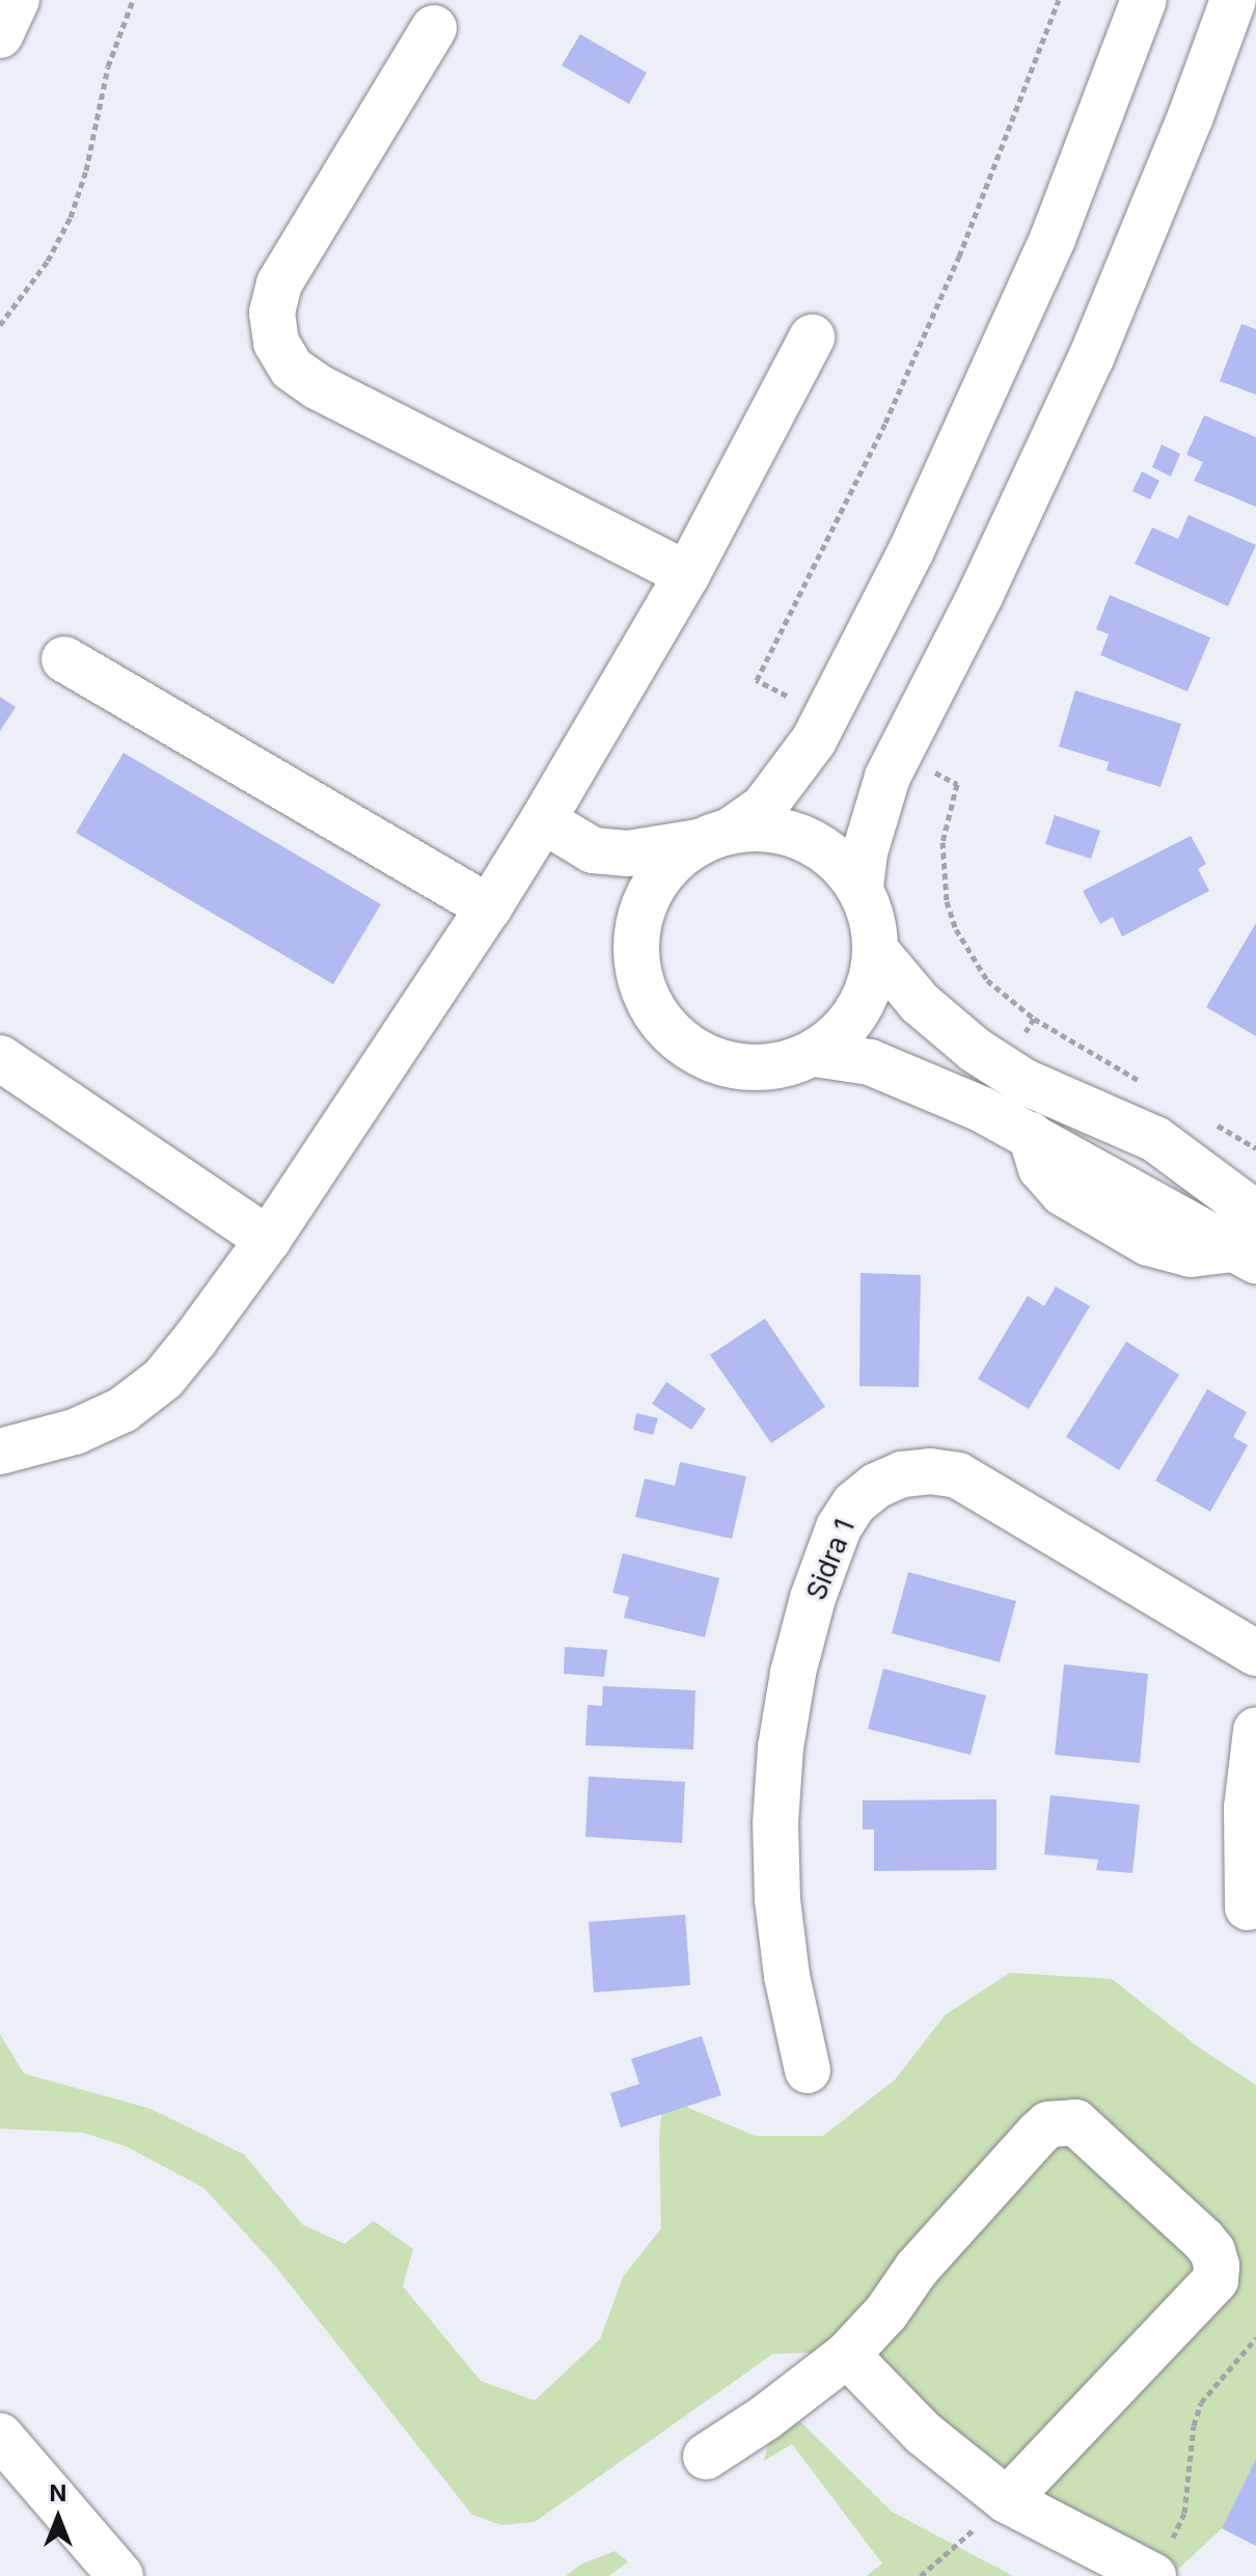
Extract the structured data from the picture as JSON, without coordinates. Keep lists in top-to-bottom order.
{
  "streets": {
    "street": ["Sidra 1"]
  },
  "north": "top"
}
